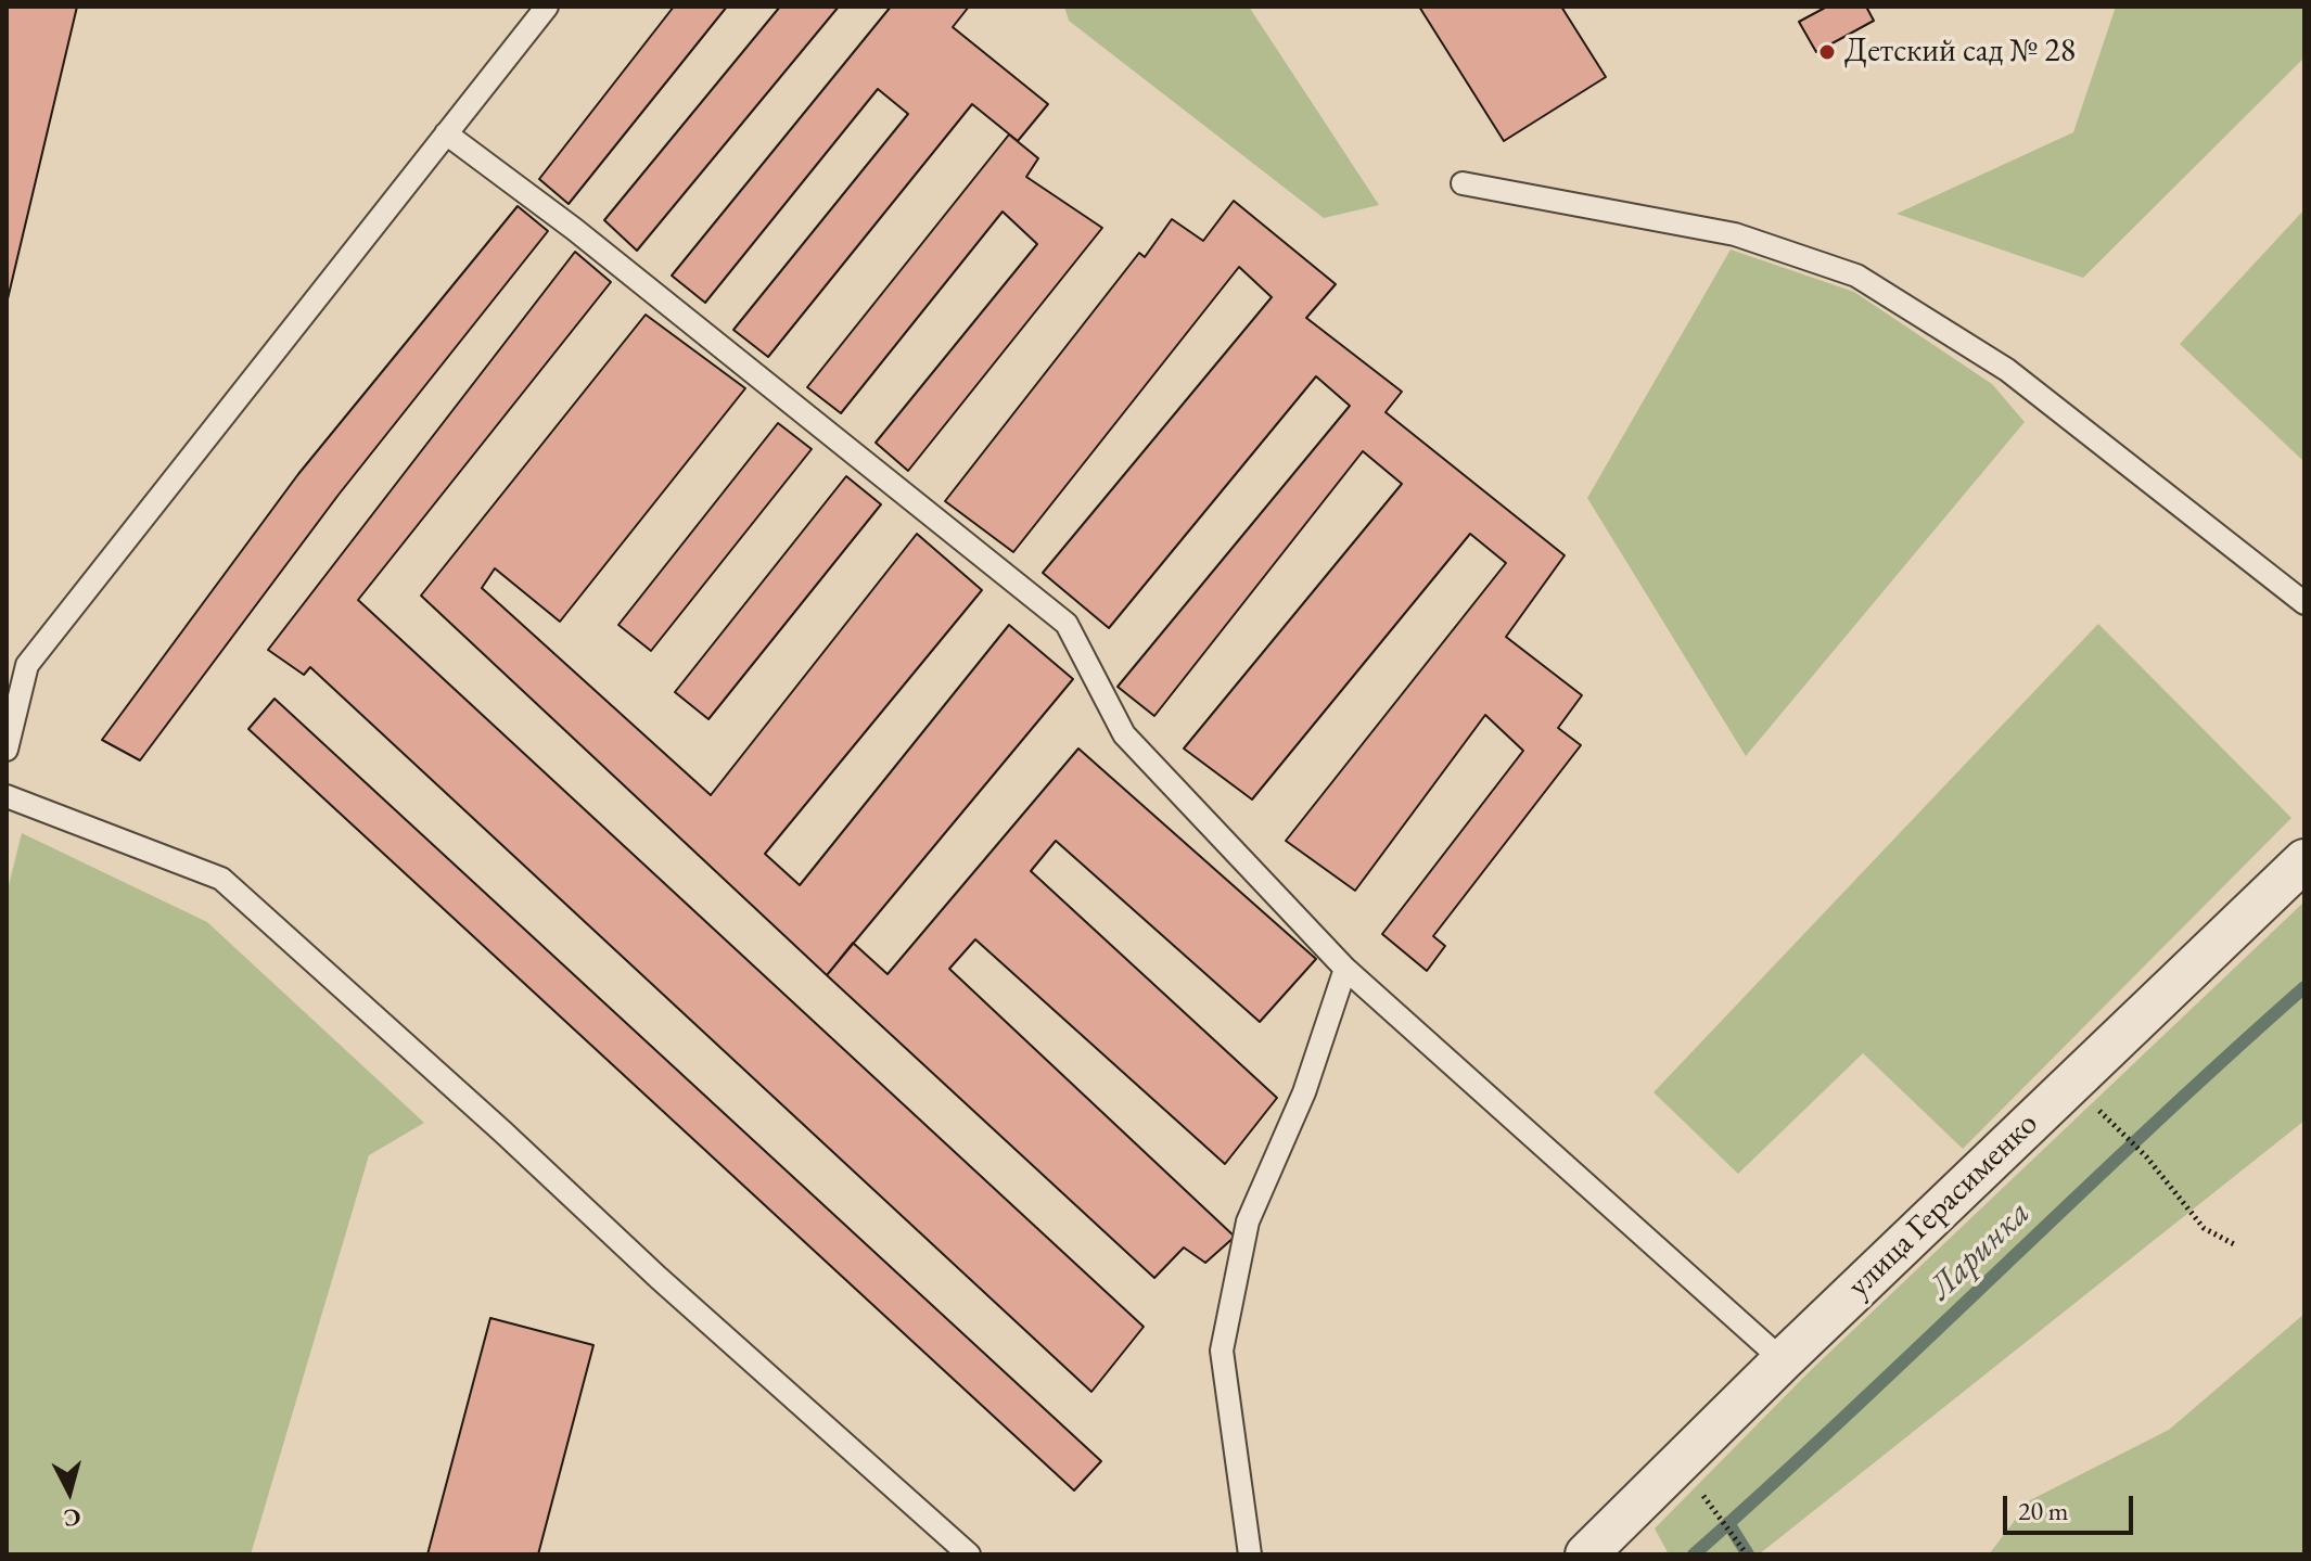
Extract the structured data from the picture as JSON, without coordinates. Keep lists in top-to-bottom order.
{
  "streets": {
    "street": ["улица Герасименко"]
  },
  "water": ["Ларинка"],
  "places": ["Детский сад № 28"],
  "scale_bar": "20 m",
  "north": "bottom"
}
